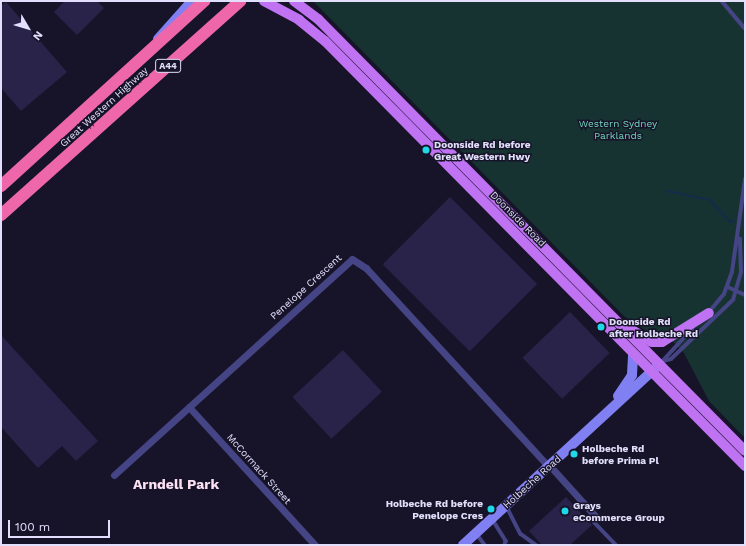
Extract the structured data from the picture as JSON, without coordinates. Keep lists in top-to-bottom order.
{
  "streets": {
    "highway": ["A44", "Great Western Highway"],
    "main road": ["Doonside Road"],
    "street": ["Penelope Crescent", "McCormack Street", "Holbeche Road"]
  },
  "crossings": [
    ["Doonside Road", "Holbeche Road"],
    ["Penelope Crescent", "McCormack Street"],
    ["Penelope Crescent", "Holbeche Road"]
  ],
  "districts": ["Arndell Park"],
  "parks": ["Western Sydney Parklands"],
  "places": [
    "Doonside Rd before Great Western Hwy",
    "Doonside Rd after Holbeche Rd",
    "Holbeche Rd before Prima Pl",
    "Holbeche Rd before Penelope Cres",
    "Grays eCommerce Group"
  ],
  "scale_bar": "100 m",
  "north": "bottom right"
}
